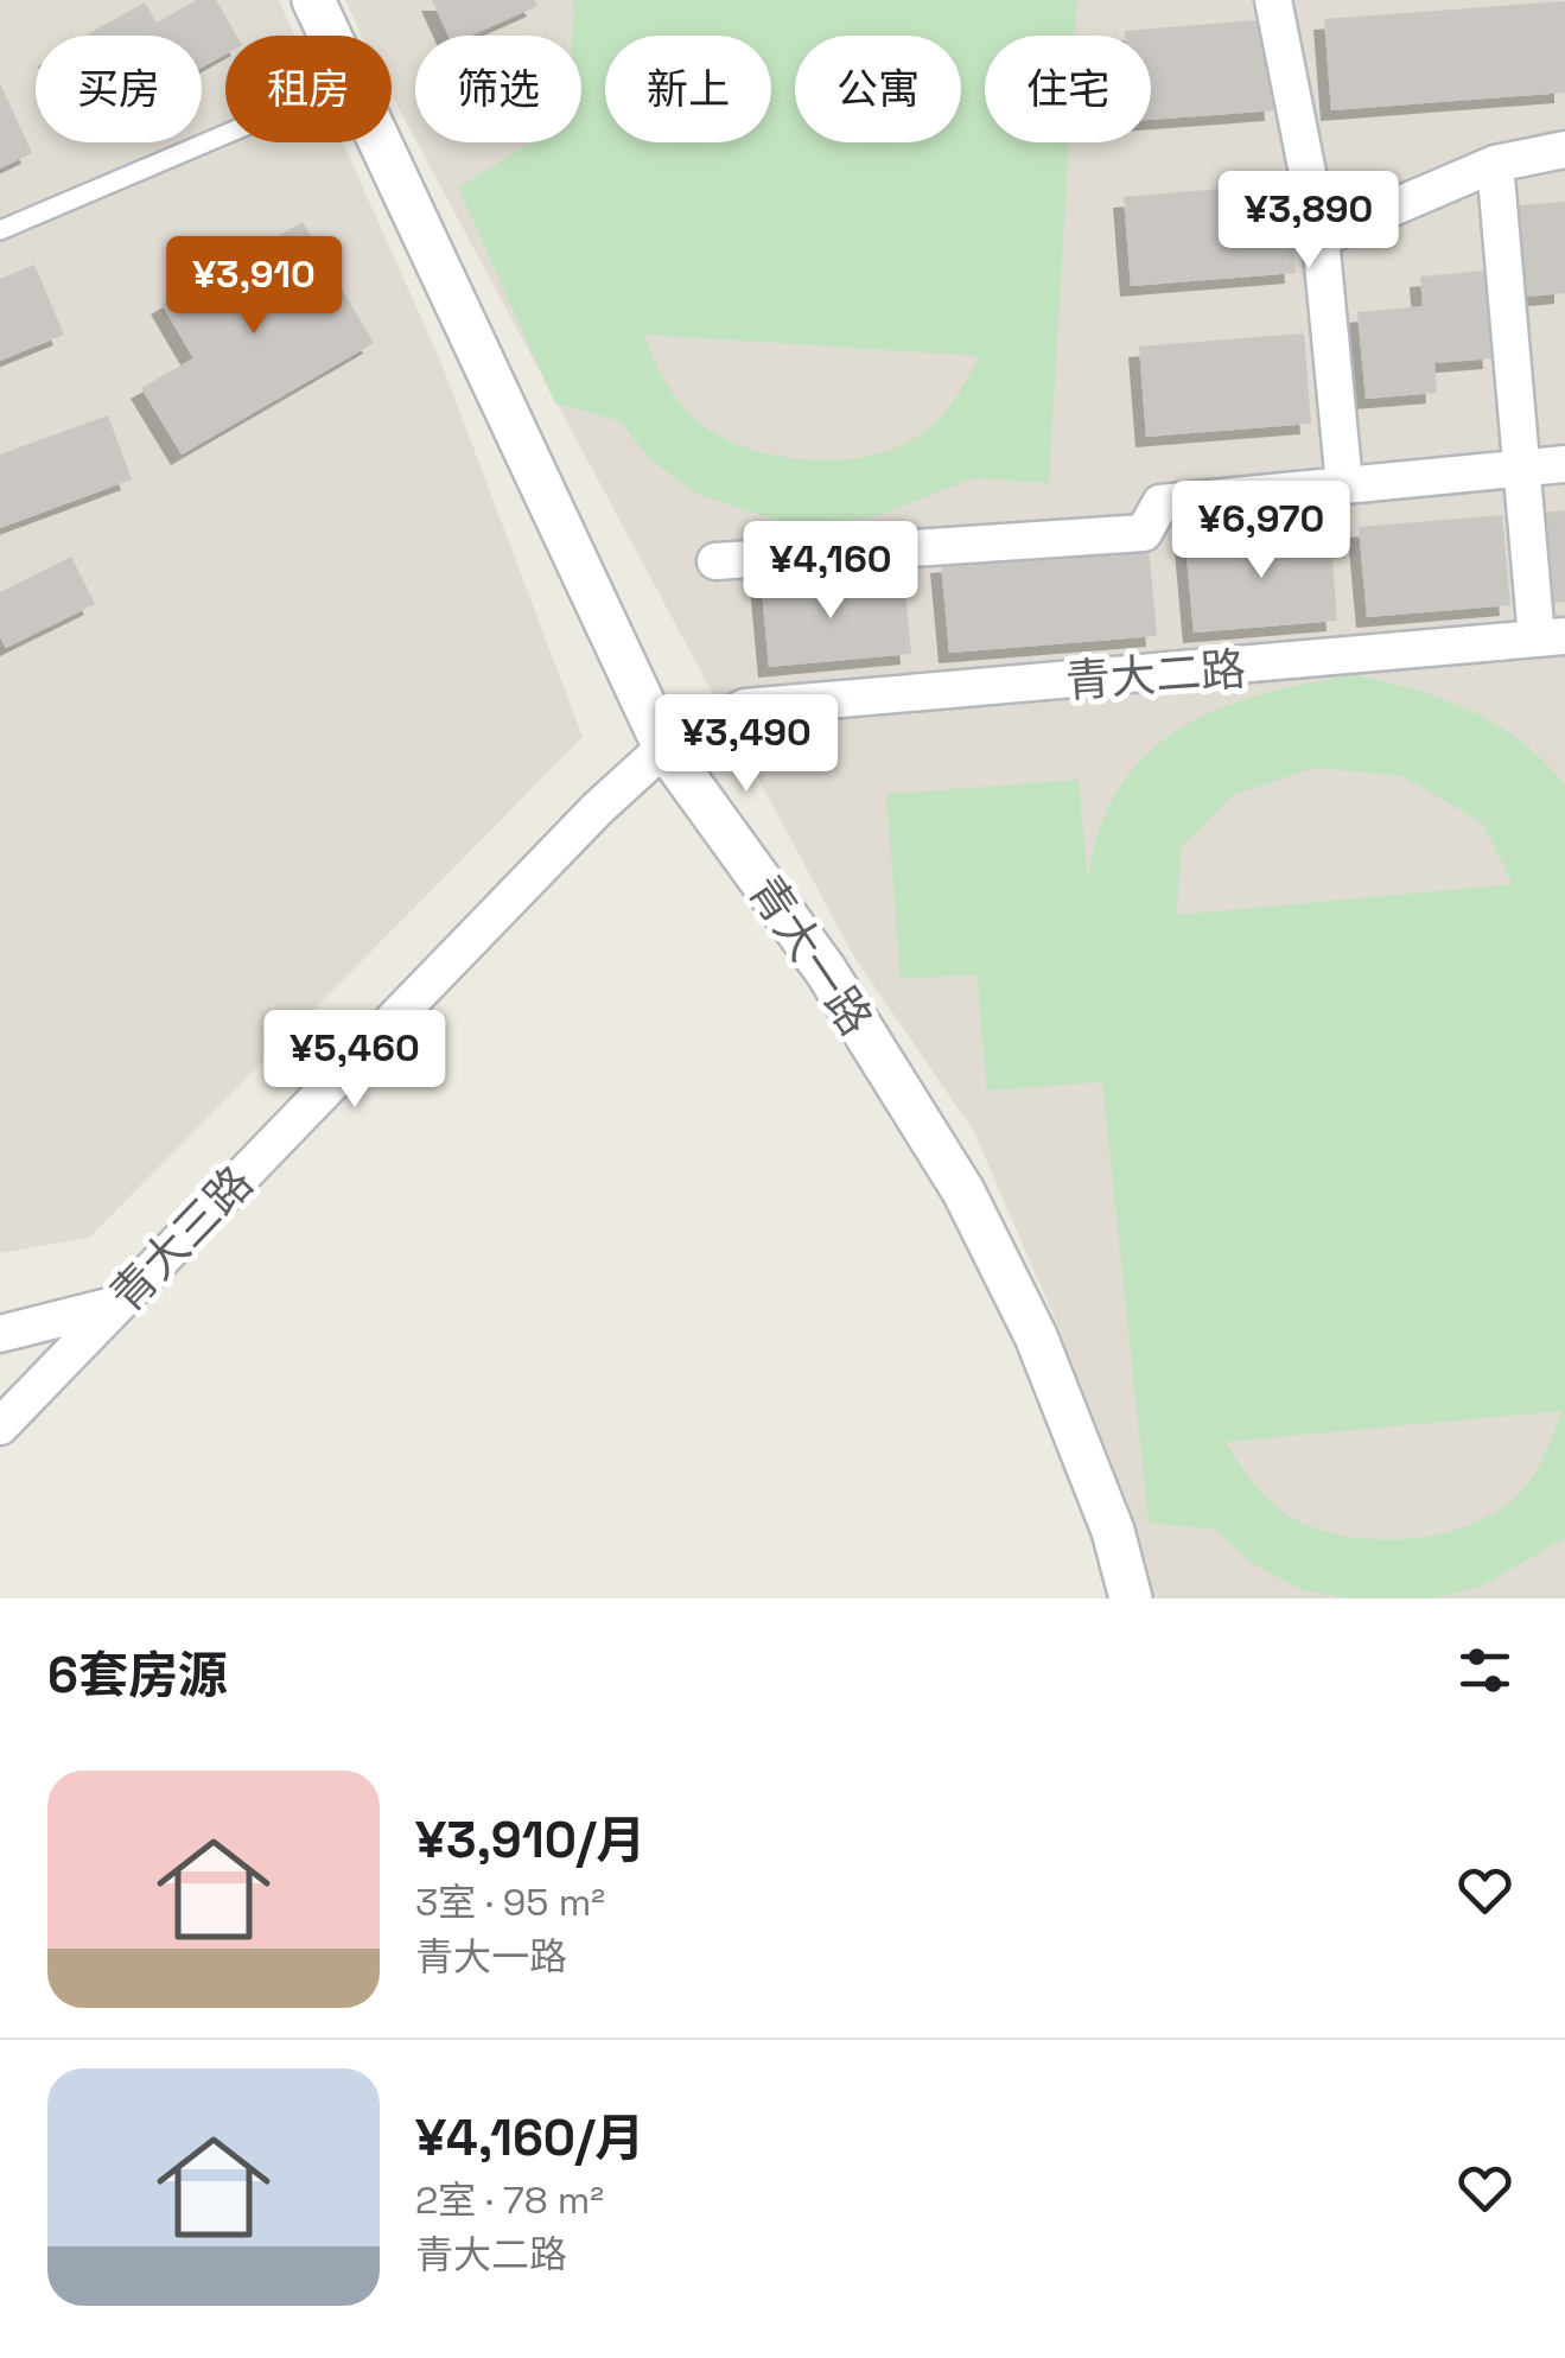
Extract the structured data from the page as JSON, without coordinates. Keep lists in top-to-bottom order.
{
  "streets": {
    "street": ["青大一路", "青大三路"]
  },
  "crossings": [
    ["青大一路", "青大三路"]
  ],
  "page": {
    "chip": [
      "买房",
      "租房",
      "筛选",
      "新上",
      "公寓",
      "住宅"
    ],
    "price": [
      "¥3,890",
      "¥3,910",
      "¥6,970",
      "¥4,160",
      "¥3,490",
      "¥5,460"
    ],
    "heading": "6套房源",
    "list": [
      {
        "name": "¥3,910/月",
        "note": "3室 · 95 m² · 青大一路"
      },
      {
        "name": "¥4,160/月",
        "note": "2室 · 78 m² · 青大二路"
      }
    ]
  }
}
